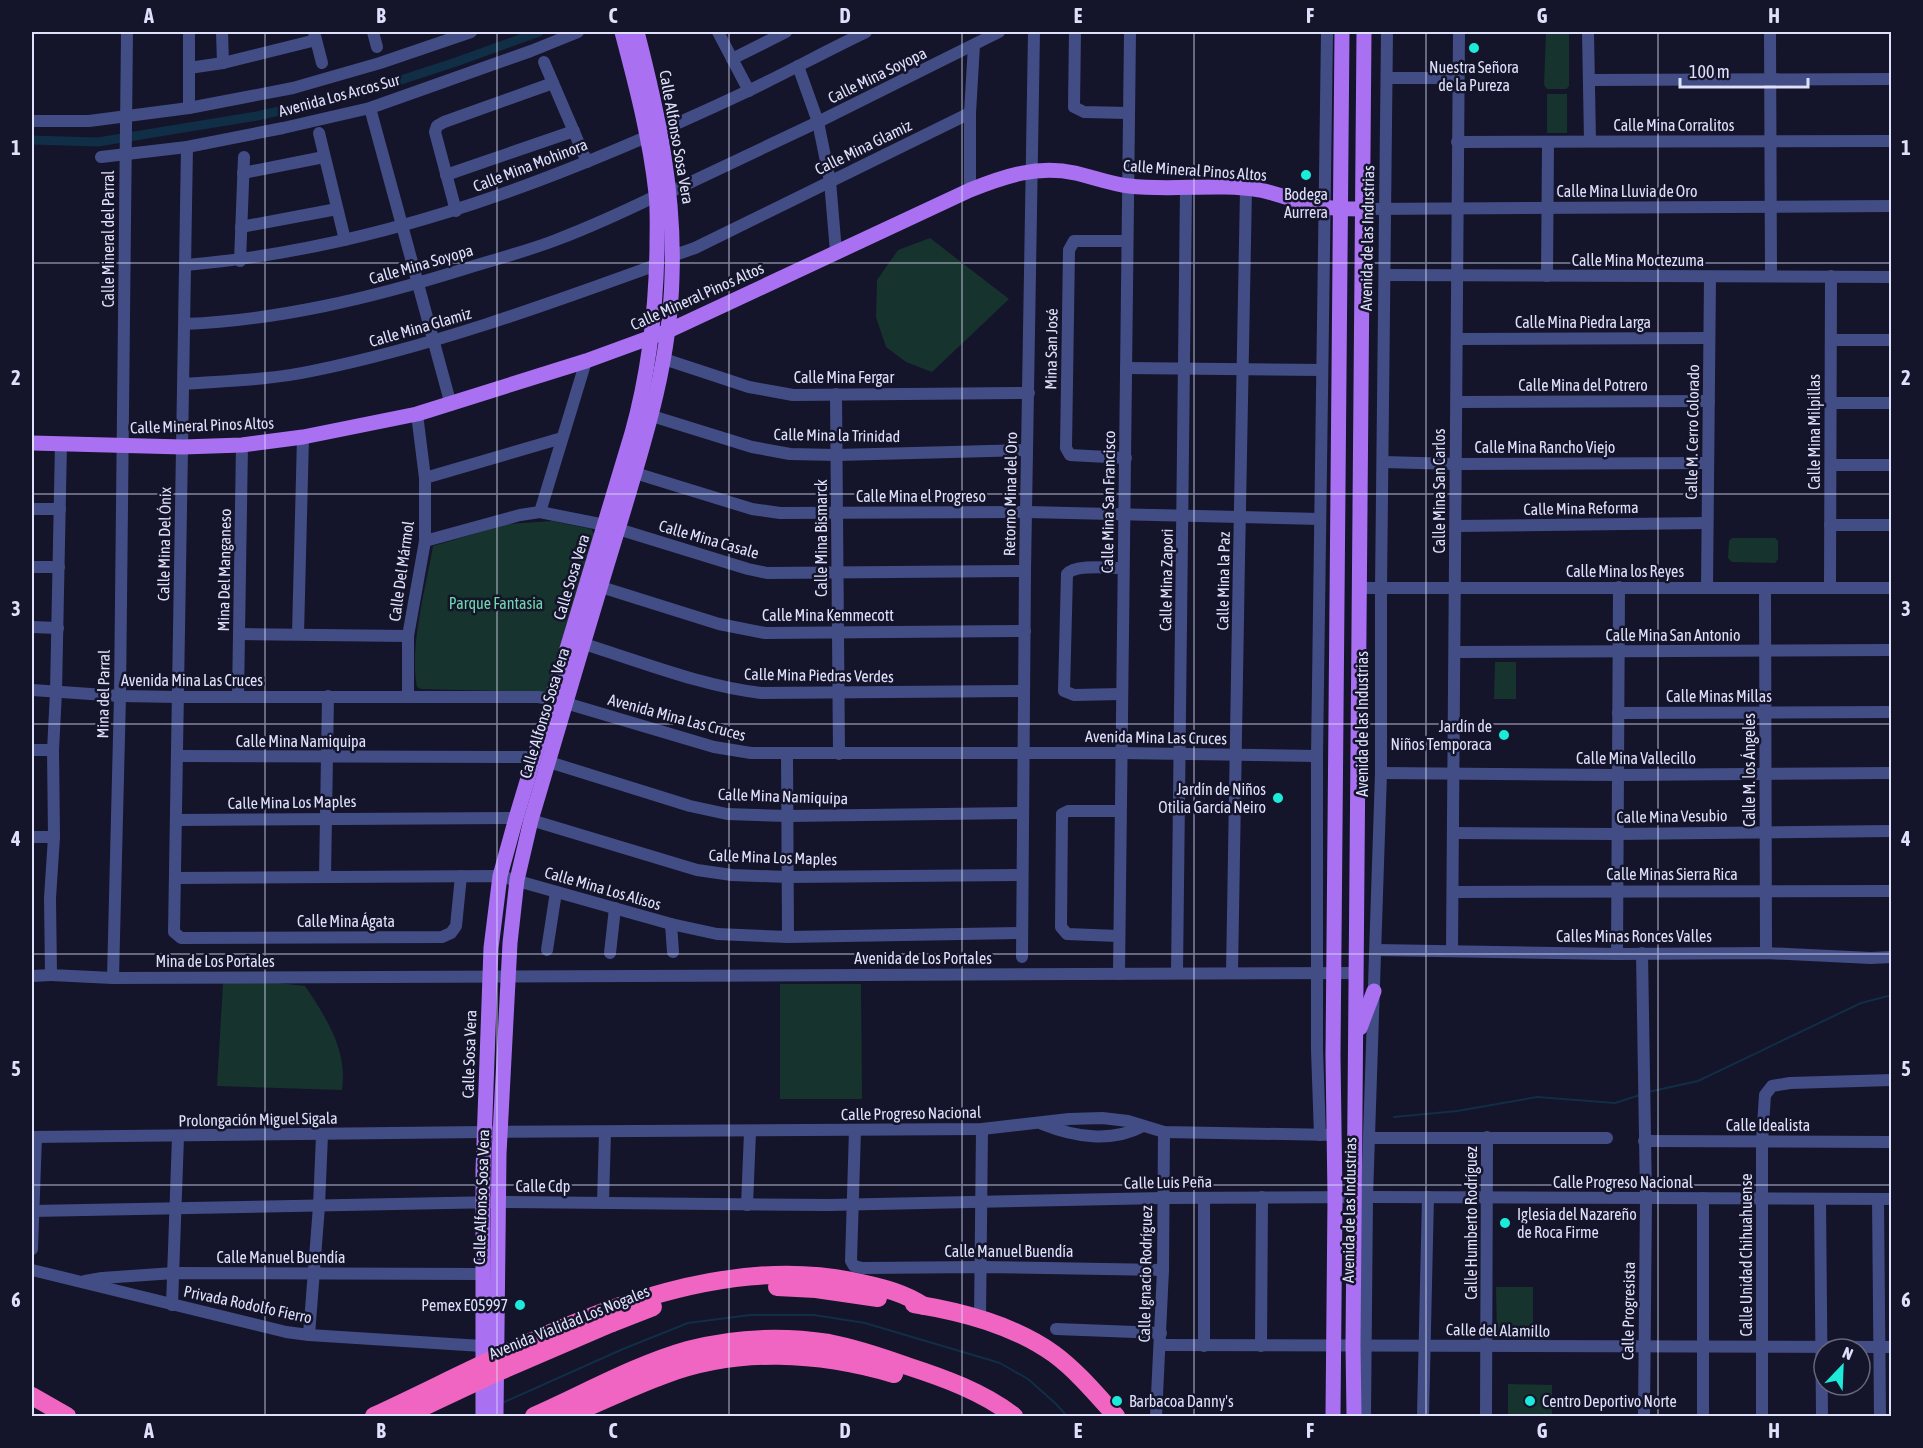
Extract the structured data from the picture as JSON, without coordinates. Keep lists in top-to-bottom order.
{
  "streets": {
    "highway": ["Avenida Vialidad Los Nogales"],
    "main road": [
      "Calle Alfonso Sosa Vera",
      "Calle Mineral Pinos Altos",
      "Avenida de las Industrias",
      "Calle Sosa Vera"
    ],
    "street": [
      "Calle Mina Soyopa",
      "Avenida Los Arcos Sur",
      "Calle Mina Corralitos",
      "Calle Mina Glamiz",
      "Calle Mina Mohinora",
      "Calle Mina Lluvia de Oro",
      "Calle Mineral del Parral",
      "Calle Mina Moctezuma",
      "Calle Mina Piedra Larga",
      "Mina San José",
      "Calle Mina Fergar",
      "Calle Mina del Potrero",
      "Calle M. Cerro Colorado",
      "Calle Mina Milpillas",
      "Calle Mina la Trinidad",
      "Calle Mina Rancho Viejo",
      "Calle Mina San Carlos",
      "Retorno Mina del Oro",
      "Calle Mina el Progreso",
      "Calle Mina San Francisco",
      "Calle Mina Reforma",
      "Calle Mina Bismarck",
      "Calle Mina Casale",
      "Calle Mina Del Ónix",
      "Mina Del Manganeso",
      "Calle Del Mármol",
      "Calle Mina los Reyes",
      "Calle Mina Zapori",
      "Calle Mina la Paz",
      "Calle Mina Kemmecott",
      "Calle Mina San Antonio",
      "Calle Mina Piedras Verdes",
      "Avenida Mina Las Cruces",
      "Mina del Parral",
      "Calle Minas Millas",
      "Calle Mina Namiquipa",
      "Calle Mina Vallecillo",
      "Calle M. los Ángeles",
      "Calle Mina Los Maples",
      "Calle Mina Vesubio",
      "Calle Minas Sierra Rica",
      "Calle Mina Los Alisos",
      "Calle Mina Ágata",
      "Calles Minas Ronces Valles",
      "Avenida de Los Portales",
      "Mina de Los Portales",
      "Calle Progreso Nacional",
      "Prolongación Miguel Sigala",
      "Calle Idealista",
      "Calle Luis Peña",
      "Calle Cdp",
      "Calle Humberto Rodríguez",
      "Calle Manuel Buendía",
      "Calle Unidad Chihuahuense",
      "Calle Ignacio Rodríguez",
      "Privada Rodolfo Fierro",
      "Calle Progresista",
      "Calle del Alamillo"
    ]
  },
  "crossings": [
    ["Calle Mina Soyopa", "Calle Alfonso Sosa Vera"],
    ["Calle Mina Soyopa", "Calle Mina Del Ónix"],
    ["Calle Mina Soyopa", "Calle Sosa Vera"],
    ["Avenida Los Arcos Sur", "Calle Mineral del Parral"],
    ["Avenida Los Arcos Sur", "Calle Mina Del Ónix"],
    ["Calle Mina Corralitos", "Calle Mina San Carlos"],
    ["Calle Alfonso Sosa Vera", "Calle Mina Glamiz"],
    ["Calle Alfonso Sosa Vera", "Calle Mineral Pinos Altos"],
    ["Calle Alfonso Sosa Vera", "Calle Mina Fergar"],
    ["Calle Alfonso Sosa Vera", "Calle Mina la Trinidad"],
    ["Calle Alfonso Sosa Vera", "Calle Mina el Progreso"],
    ["Calle Alfonso Sosa Vera", "Calle Mina Casale"],
    ["Calle Alfonso Sosa Vera", "Calle Sosa Vera"],
    ["Calle Alfonso Sosa Vera", "Calle Mina Kemmecott"],
    ["Calle Alfonso Sosa Vera", "Calle Mina Piedras Verdes"],
    ["Calle Alfonso Sosa Vera", "Avenida Mina Las Cruces"],
    ["Calle Alfonso Sosa Vera", "Calle Mina Los Maples"],
    ["Calle Alfonso Sosa Vera", "Calle Mina Los Alisos"],
    ["Calle Alfonso Sosa Vera", "Avenida de Los Portales"],
    ["Calle Alfonso Sosa Vera", "Calle Progreso Nacional"],
    ["Calle Alfonso Sosa Vera", "Prolongación Miguel Sigala"],
    ["Calle Alfonso Sosa Vera", "Calle Cdp"],
    ["Calle Alfonso Sosa Vera", "Calle Manuel Buendía"],
    ["Calle Alfonso Sosa Vera", "Privada Rodolfo Fierro"],
    ["Calle Mina Glamiz", "Calle Mina Del Ónix"],
    ["Calle Mina Glamiz", "Calle Sosa Vera"],
    ["Calle Mina Mohinora", "Calle Mina Del Ónix"],
    ["Calle Mina Mohinora", "Calle Sosa Vera"],
    ["Calle Mineral Pinos Altos", "Calle Mina Lluvia de Oro"],
    ["Calle Mineral Pinos Altos", "Avenida de las Industrias"],
    ["Calle Mineral Pinos Altos", "Calle Mineral del Parral"],
    ["Calle Mineral Pinos Altos", "Retorno Mina del Oro"],
    ["Calle Mineral Pinos Altos", "Calle Mina San Francisco"],
    ["Calle Mineral Pinos Altos", "Calle Mina Del Ónix"],
    ["Calle Mineral Pinos Altos", "Mina Del Manganeso"],
    ["Calle Mineral Pinos Altos", "Calle Del Mármol"],
    ["Calle Mineral Pinos Altos", "Calle Sosa Vera"],
    ["Calle Mineral Pinos Altos", "Calle Mina Zapori"],
    ["Calle Mineral Pinos Altos", "Calle Mina la Paz"],
    ["Calle Mineral Pinos Altos", "Mina del Parral"],
    ["Calle Mina Lluvia de Oro", "Avenida de las Industrias"],
    ["Calle Mina Lluvia de Oro", "Calle Mina San Carlos"],
    ["Avenida de las Industrias", "Calle Mina Moctezuma"],
    ["Avenida de las Industrias", "Calle Mina Rancho Viejo"],
    ["Avenida de las Industrias", "Calle Mina los Reyes"],
    ["Avenida de las Industrias", "Calle Mina Vallecillo"],
    ["Avenida de las Industrias", "Calles Minas Ronces Valles"],
    ["Avenida de las Industrias", "Avenida de Los Portales"],
    ["Avenida de las Industrias", "Calle Progreso Nacional"],
    ["Avenida de las Industrias", "Calle Luis Peña"],
    ["Avenida de las Industrias", "Calle del Alamillo"],
    ["Calle Mineral del Parral", "Mina del Parral"],
    ["Calle Mina Moctezuma", "Calle M. Cerro Colorado"],
    ["Calle Mina Moctezuma", "Calle Mina Milpillas"],
    ["Calle Mina Moctezuma", "Calle Mina San Carlos"],
    ["Calle Mina Piedra Larga", "Calle M. Cerro Colorado"],
    ["Calle Mina Piedra Larga", "Calle Mina San Carlos"],
    ["Mina San José", "Calle Mina San Francisco"],
    ["Calle Mina Fergar", "Retorno Mina del Oro"],
    ["Calle Mina Fergar", "Calle Mina Bismarck"],
    ["Calle Mina del Potrero", "Calle M. Cerro Colorado"],
    ["Calle Mina del Potrero", "Calle Mina San Carlos"],
    ["Calle M. Cerro Colorado", "Calle Mina Rancho Viejo"],
    ["Calle M. Cerro Colorado", "Calle Mina Reforma"],
    ["Calle M. Cerro Colorado", "Calle Mina los Reyes"],
    ["Calle Mina Milpillas", "Calle Mina los Reyes"],
    ["Calle Mina la Trinidad", "Retorno Mina del Oro"],
    ["Calle Mina la Trinidad", "Calle Mina Bismarck"],
    ["Calle Mina Rancho Viejo", "Calle Mina San Carlos"],
    ["Calle Mina San Carlos", "Calle Mina Reforma"],
    ["Calle Mina San Carlos", "Calle Mina los Reyes"],
    ["Calle Mina San Carlos", "Calle Mina San Antonio"],
    ["Calle Mina San Carlos", "Calle Mina Vallecillo"],
    ["Calle Mina San Carlos", "Calle Mina Vesubio"],
    ["Calle Mina San Carlos", "Calle Minas Sierra Rica"],
    ["Calle Mina San Carlos", "Calles Minas Ronces Valles"],
    ["Retorno Mina del Oro", "Calle Mina el Progreso"],
    ["Retorno Mina del Oro", "Calle Mina Casale"],
    ["Retorno Mina del Oro", "Calle Mina Kemmecott"],
    ["Retorno Mina del Oro", "Calle Mina Piedras Verdes"],
    ["Retorno Mina del Oro", "Avenida Mina Las Cruces"],
    ["Retorno Mina del Oro", "Calle Mina Namiquipa"],
    ["Retorno Mina del Oro", "Calle Mina Los Maples"],
    ["Retorno Mina del Oro", "Calle Mina Los Alisos"],
    ["Calle Mina el Progreso", "Calle Mina San Francisco"],
    ["Calle Mina el Progreso", "Calle Mina Bismarck"],
    ["Calle Mina el Progreso", "Calle Mina Zapori"],
    ["Calle Mina el Progreso", "Calle Mina la Paz"],
    ["Calle Mina San Francisco", "Avenida Mina Las Cruces"],
    ["Calle Mina San Francisco", "Avenida de Los Portales"],
    ["Calle Mina Bismarck", "Calle Mina Casale"],
    ["Calle Mina Bismarck", "Calle Mina Kemmecott"],
    ["Calle Mina Bismarck", "Calle Mina Piedras Verdes"],
    ["Calle Mina Bismarck", "Avenida Mina Las Cruces"],
    ["Calle Mina Casale", "Calle Del Mármol"],
    ["Calle Mina Casale", "Calle Sosa Vera"],
    ["Calle Mina Del Ónix", "Avenida Mina Las Cruces"],
    ["Calle Mina Del Ónix", "Calle Mina Namiquipa"],
    ["Calle Mina Del Ónix", "Calle Mina Los Maples"],
    ["Calle Mina Del Ónix", "Calle Mina Los Alisos"],
    ["Calle Mina Del Ónix", "Calle Mina Ágata"],
    ["Mina Del Manganeso", "Avenida Mina Las Cruces"],
    ["Calle Del Mármol", "Avenida Mina Las Cruces"],
    ["Calle Mina los Reyes", "Calle M. los Ángeles"],
    ["Calle Sosa Vera", "Avenida Mina Las Cruces"],
    ["Calle Sosa Vera", "Calle Mina Namiquipa"],
    ["Calle Sosa Vera", "Calle Mina Los Maples"],
    ["Calle Sosa Vera", "Calle Mina Los Alisos"],
    ["Calle Sosa Vera", "Avenida de Los Portales"],
    ["Calle Sosa Vera", "Mina de Los Portales"],
    ["Calle Sosa Vera", "Calle Progreso Nacional"],
    ["Calle Sosa Vera", "Prolongación Miguel Sigala"],
    ["Calle Mina Zapori", "Avenida Mina Las Cruces"],
    ["Calle Mina Zapori", "Avenida de Los Portales"],
    ["Calle Mina la Paz", "Avenida Mina Las Cruces"],
    ["Calle Mina la Paz", "Avenida de Los Portales"],
    ["Calle Mina San Antonio", "Calle M. los Ángeles"],
    ["Avenida Mina Las Cruces", "Mina del Parral"],
    ["Mina del Parral", "Mina de Los Portales"],
    ["Calle Minas Millas", "Calle M. los Ángeles"],
    ["Calle Mina Vallecillo", "Calle M. los Ángeles"],
    ["Calle M. los Ángeles", "Calle Mina Vesubio"],
    ["Calle M. los Ángeles", "Calle Minas Sierra Rica"],
    ["Calle M. los Ángeles", "Calles Minas Ronces Valles"],
    ["Calle Mina Los Alisos", "Calle Mina Ágata"],
    ["Calles Minas Ronces Valles", "Calle Progresista"],
    ["Avenida de Los Portales", "Mina de Los Portales"],
    ["Calle Progreso Nacional", "Prolongación Miguel Sigala"],
    ["Calle Progreso Nacional", "Calle Luis Peña"],
    ["Calle Progreso Nacional", "Calle Humberto Rodríguez"],
    ["Calle Progreso Nacional", "Calle Unidad Chihuahuense"],
    ["Calle Progreso Nacional", "Calle Ignacio Rodríguez"],
    ["Calle Progreso Nacional", "Calle Progresista"],
    ["Calle Idealista", "Calle Unidad Chihuahuense"],
    ["Calle Idealista", "Calle Progresista"],
    ["Calle Luis Peña", "Calle Cdp"],
    ["Calle Luis Peña", "Calle Ignacio Rodríguez"],
    ["Calle Cdp", "Calle Manuel Buendía"],
    ["Calle Humberto Rodríguez", "Calle del Alamillo"],
    ["Calle Manuel Buendía", "Calle Ignacio Rodríguez"],
    ["Calle Manuel Buendía", "Privada Rodolfo Fierro"],
    ["Calle Unidad Chihuahuense", "Calle del Alamillo"],
    ["Calle Progresista", "Calle del Alamillo"]
  ],
  "parks": ["Parque Fantasia"],
  "places": [
    "Nuestra Señora de la Pureza",
    "Bodega Aurrera",
    "Jardín de Niños Temporaca",
    "Jardín de Niños Otilia García Neiro",
    "Iglesia del Nazareño de Roca Firme",
    "Pemex E05997",
    "Barbacoa Danny's",
    "Centro Deportivo Norte"
  ],
  "scale_bar": "100 m",
  "north": "top right",
  "grid": {
    "columns": [
      "A",
      "B",
      "C",
      "D",
      "E",
      "F",
      "G",
      "H"
    ],
    "rows": [
      "1",
      "2",
      "3",
      "4",
      "5",
      "6"
    ]
  }
}
